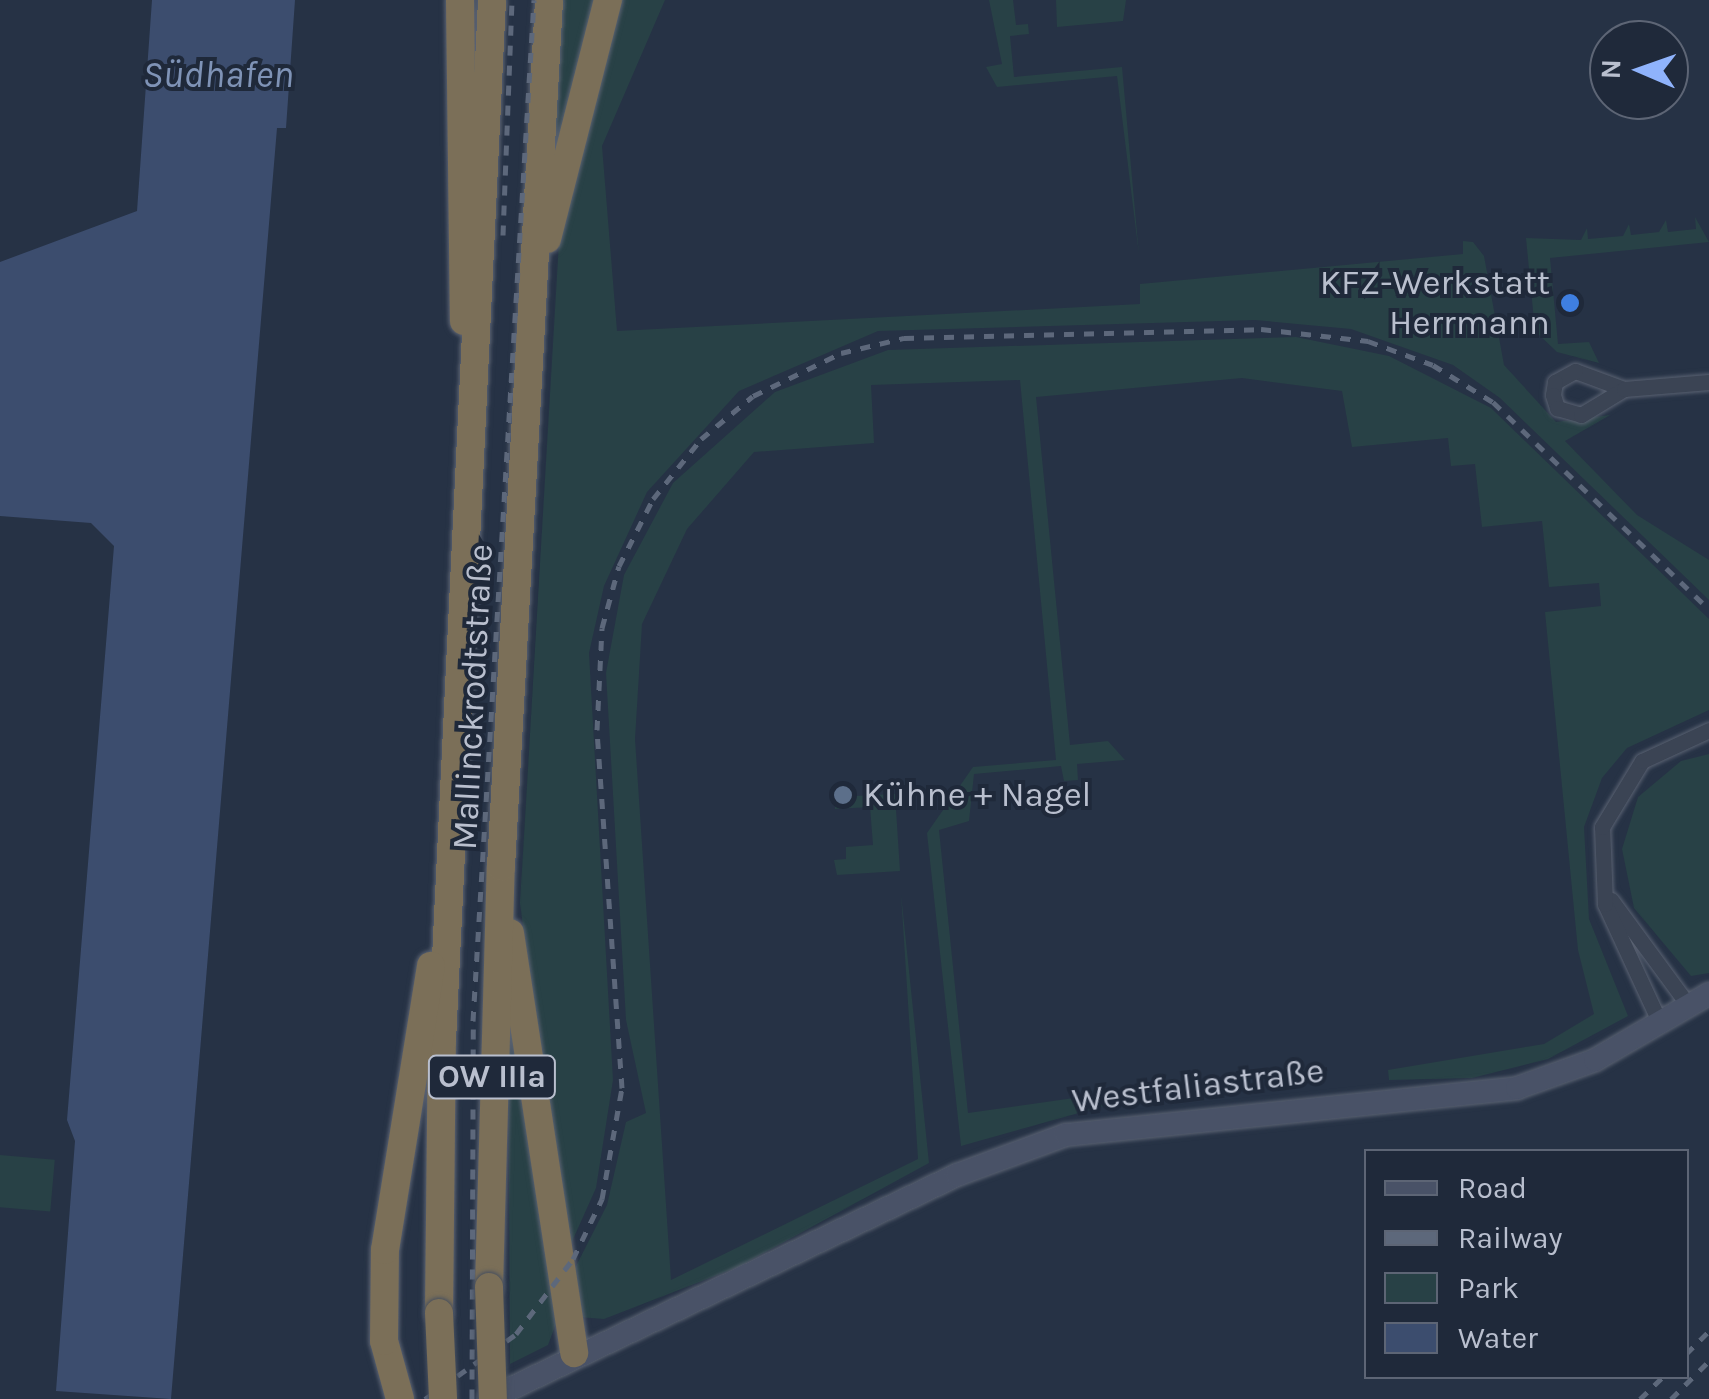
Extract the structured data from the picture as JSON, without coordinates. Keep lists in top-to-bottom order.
{
  "streets": {
    "highway": ["Mallinckrodtstraße", "OW IIIa"],
    "street": ["Westfaliastraße"]
  },
  "crossings": [
    ["Mallinckrodtstraße", "Westfaliastraße"]
  ],
  "water": ["Südhafen"],
  "places": ["KFZ-Werkstatt Herrmann", "Kühne + Nagel"],
  "legend": [
    "Road",
    "Railway",
    "Park",
    "Water"
  ],
  "north": "left"
}
